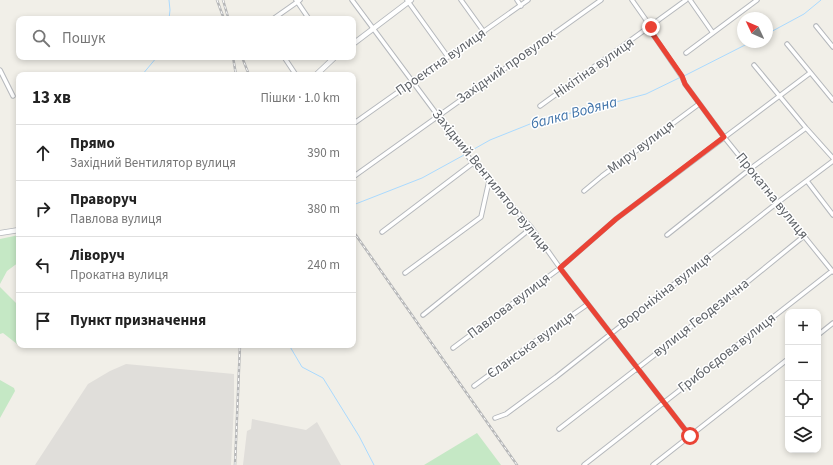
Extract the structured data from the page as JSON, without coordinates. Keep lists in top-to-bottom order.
{
  "streets": {
    "street": [
      "Проектна вулиця",
      "Західний провулок",
      "Нікітіна вулиця",
      "Миру вулиця",
      "Західний Вентилятор вулиця",
      "Прокатна вулиця",
      "Вороніхіна вулиця",
      "Павлова вулиця",
      "вулиця Геодезична",
      "Єланська вулиця",
      "Грибоєдова вулиця"
    ]
  },
  "crossings": [
    ["Проектна вулиця", "Західний Вентилятор вулиця"],
    ["Західний провулок", "Західний Вентилятор вулиця"],
    ["Нікітіна вулиця", "Прокатна вулиця"],
    ["Миру вулиця", "Прокатна вулиця"],
    ["Західний Вентилятор вулиця", "Вороніхіна вулиця"],
    ["Західний Вентилятор вулиця", "Павлова вулиця"],
    ["Західний Вентилятор вулиця", "вулиця Геодезична"],
    ["Західний Вентилятор вулиця", "Єланська вулиця"],
    ["Західний Вентилятор вулиця", "Грибоєдова вулиця"],
    ["Прокатна вулиця", "Вороніхіна вулиця"],
    ["Прокатна вулиця", "Павлова вулиця"],
    ["Прокатна вулиця", "вулиця Геодезична"],
    ["Прокатна вулиця", "Грибоєдова вулиця"]
  ],
  "water": ["балка Водяна"],
  "north": "top left",
  "page": {
    "search": "Пошук",
    "heading": ["13 хв", "Пішки · 1.0 km"],
    "list": [
      ["Прямо", "Західний Вентилятор вулиця", "390 m"],
      ["Праворуч", "Павлова вулиця", "380 m"],
      ["Ліворуч", "Прокатна вулиця", "240 m"],
      "Пункт призначення"
    ],
    "map_buttons": ["+", "−"]
  }
}
